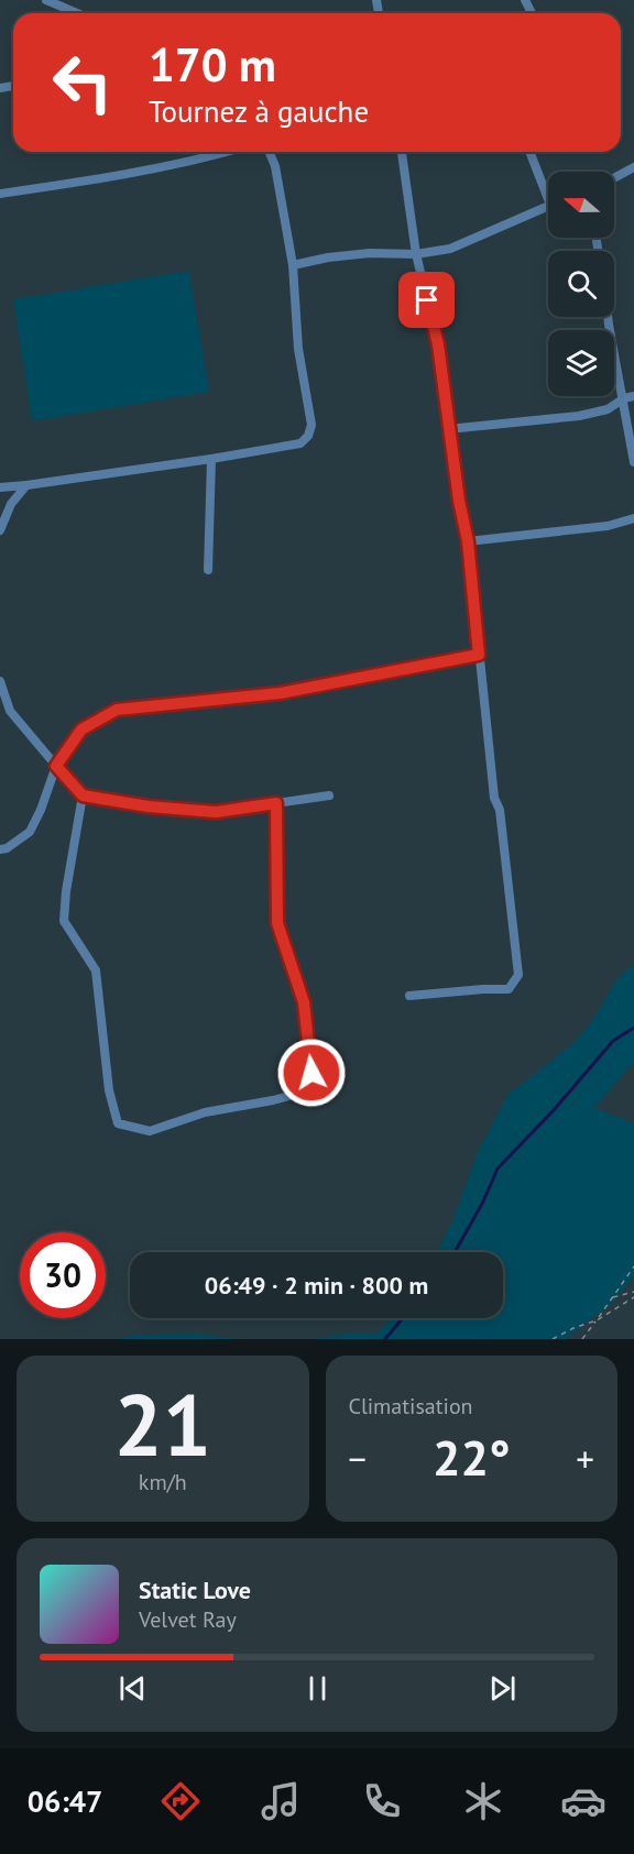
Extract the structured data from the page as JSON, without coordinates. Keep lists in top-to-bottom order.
{
  "north": "left",
  "page": {
    "turn": ["170 m", "Tournez à gauche"],
    "limit": "30",
    "trip": "06:49 · 2 min · 800 m",
    "tile": [
      ["21", "km/h"],
      "Climatisation"
    ],
    "heat": ["−", "22°", "+"],
    "song": ["Static Love", "Velvet Ray"],
    "tabs": "06:47"
  }
}
